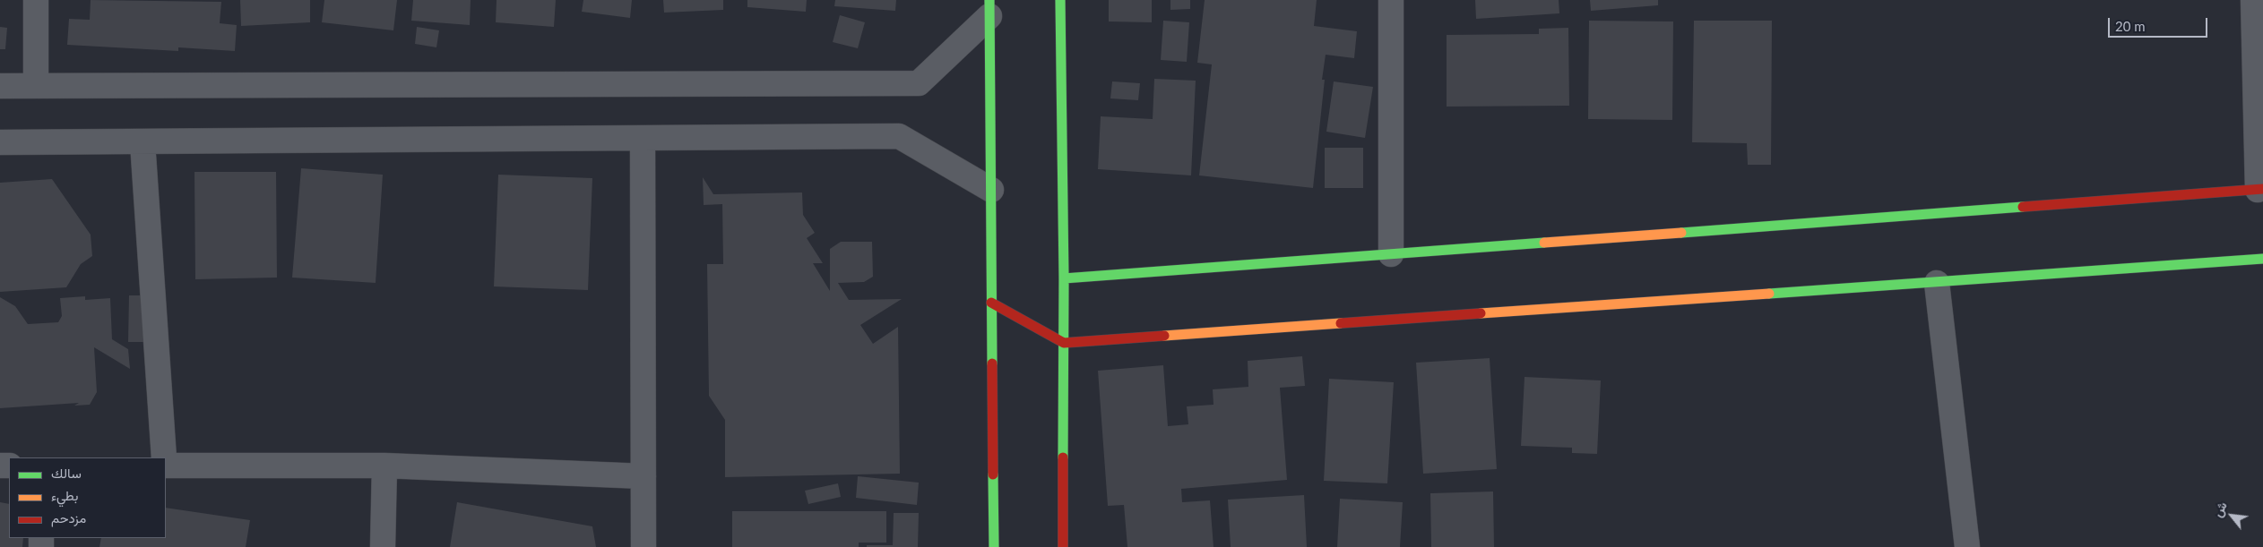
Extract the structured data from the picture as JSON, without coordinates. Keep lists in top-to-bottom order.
{
  "legend": ["سالك", "بطيء", "مزدحم"],
  "scale_bar": "20 m",
  "north": "top left"
}
